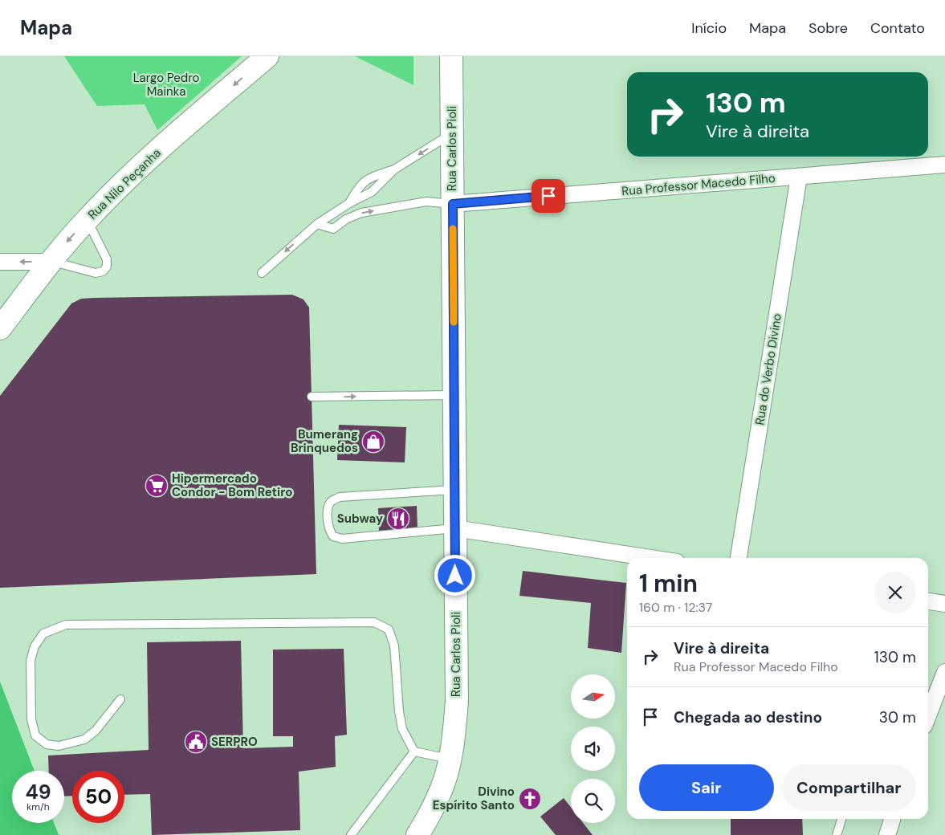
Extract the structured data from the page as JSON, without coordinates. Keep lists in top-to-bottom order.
{
  "streets": {
    "main road": ["Rua Carlos Pioli", "Rua Nilo Peçanha"],
    "street": ["Rua Professor Macedo Filho", "Rua do Verbo Divino"]
  },
  "crossings": [
    ["Rua Carlos Pioli", "Rua Professor Macedo Filho"],
    ["Rua Professor Macedo Filho", "Rua do Verbo Divino"]
  ],
  "one_way": ["Rua Nilo Peçanha"],
  "parks": ["Largo Pedro Mainka"],
  "places": {
    "shop": ["Bumerang Brinquedos"],
    "supermarket": ["Hipermercado Condor - Bom Retiro"],
    "restaurant": ["Subway"],
    "public building": ["SERPRO"],
    "church": ["Divino Espírito Santo"]
  },
  "north": "right",
  "page": {
    "header": "Mapa",
    "nav": [
      "Início",
      "Mapa",
      "Sobre",
      "Contato"
    ],
    "turn": ["130 m", "Vire à direita"],
    "heading": ["1 min", "160 m · 12:37"],
    "list": [
      {
        "name": "Vire à direita",
        "note": "Rua Professor Macedo Filho",
        "value": "130 m"
      },
      {
        "name": "Chegada ao destino",
        "value": "30 m"
      }
    ],
    "buttons": ["Sair", "Compartilhar"],
    "speed": "49 km/h",
    "limit": "50"
  }
}
